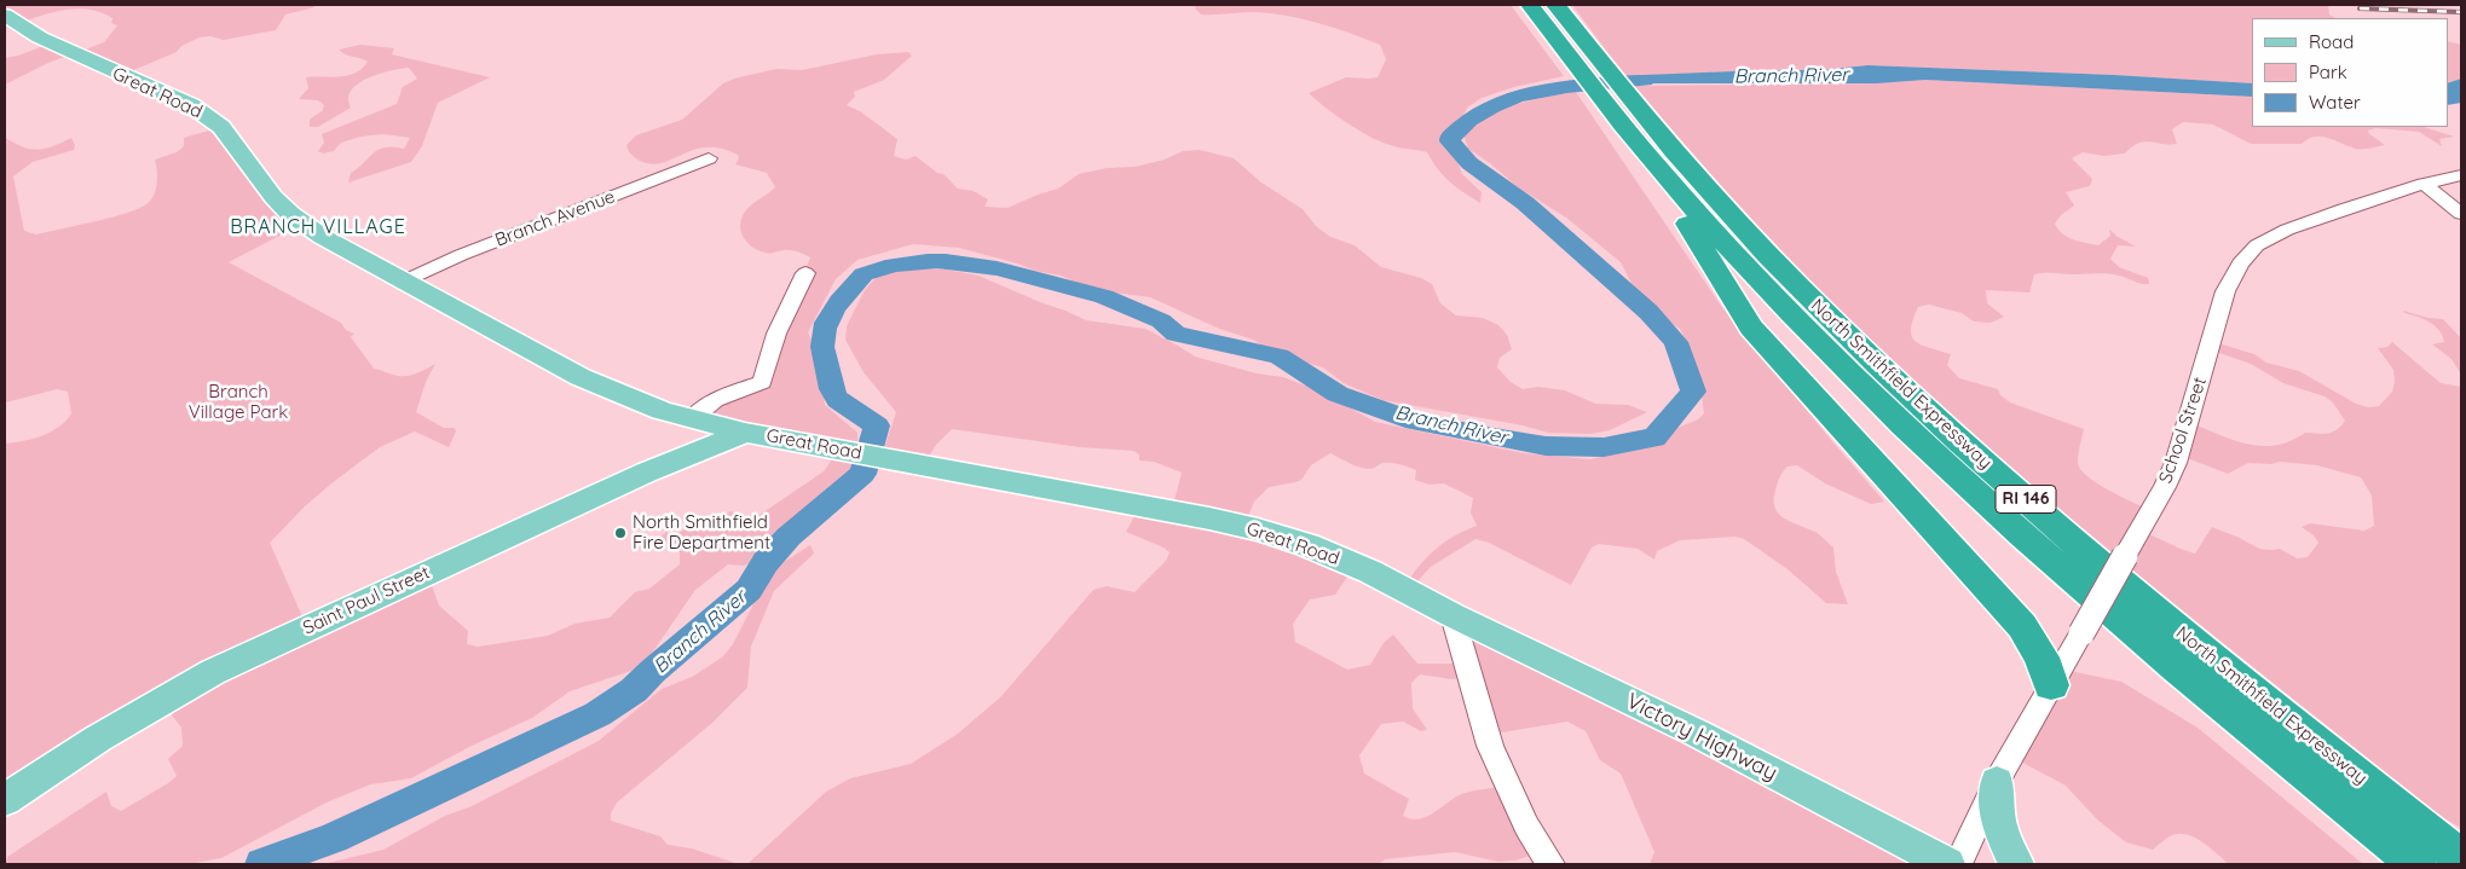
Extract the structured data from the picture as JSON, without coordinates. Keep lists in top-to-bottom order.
{
  "streets": {
    "highway": ["North Smithfield Expressway", "RI 146"],
    "main road": ["Great Road", "Saint Paul Street", "Victory Highway"],
    "street": ["Branch Avenue", "School Street"]
  },
  "crossings": [
    ["Great Road", "Branch Avenue"],
    ["Great Road", "Saint Paul Street"],
    ["Great Road", "Victory Highway"]
  ],
  "districts": ["BRANCH VILLAGE"],
  "water": ["Branch River"],
  "parks": ["Branch Village Park"],
  "places": ["North Smithfield Fire Department"],
  "legend": ["Road", "Park", "Water"]
}
